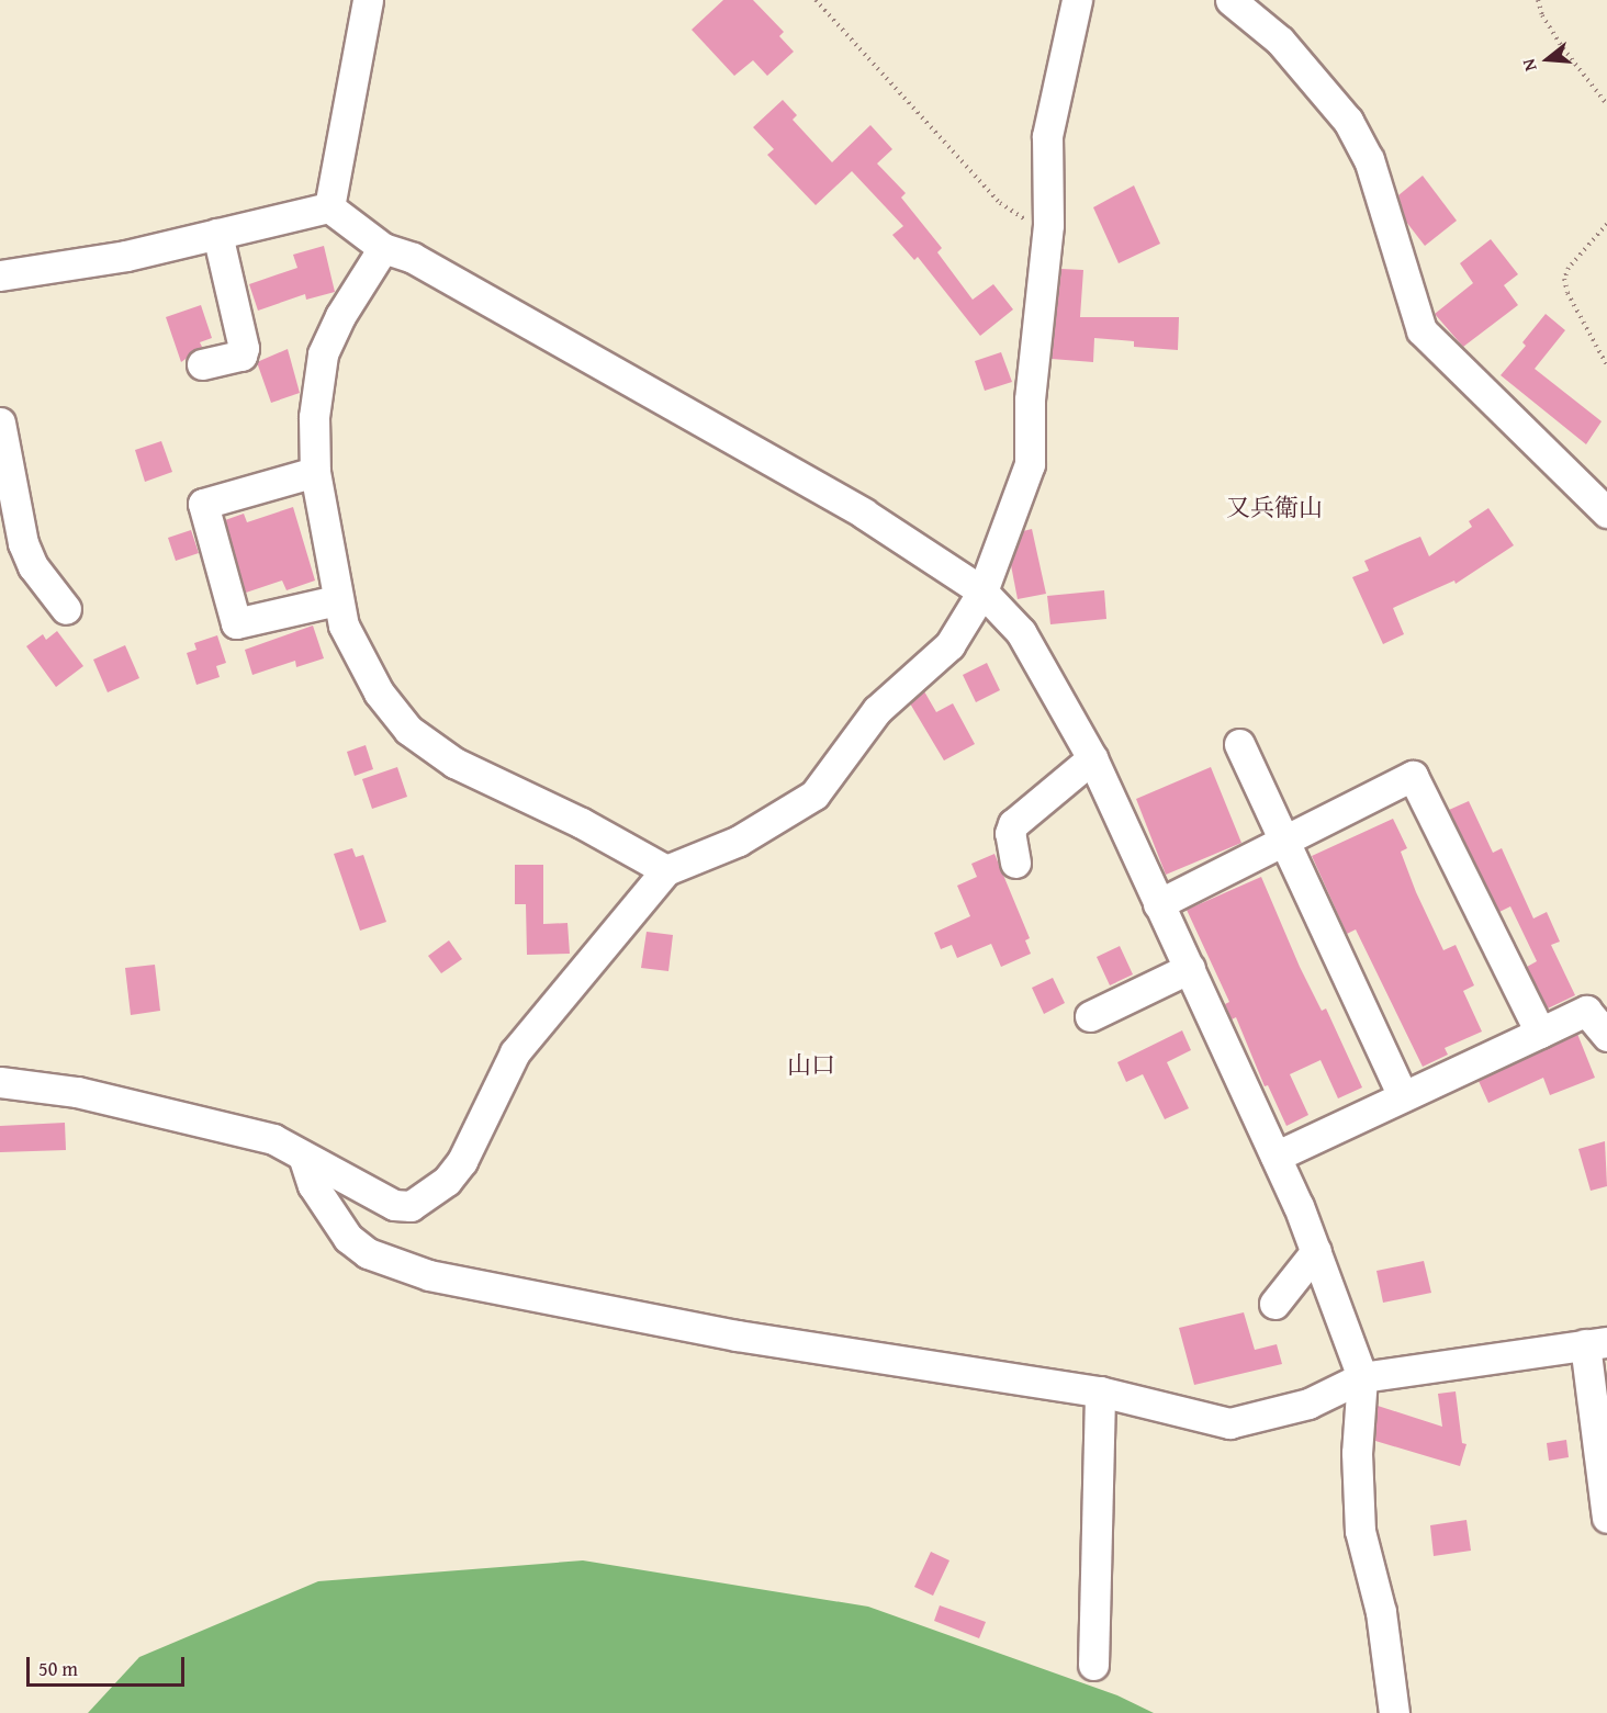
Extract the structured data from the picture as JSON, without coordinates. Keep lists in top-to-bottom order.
{
  "districts": ["又兵衛山", "山口"],
  "scale_bar": "50 m",
  "north": "left"
}
